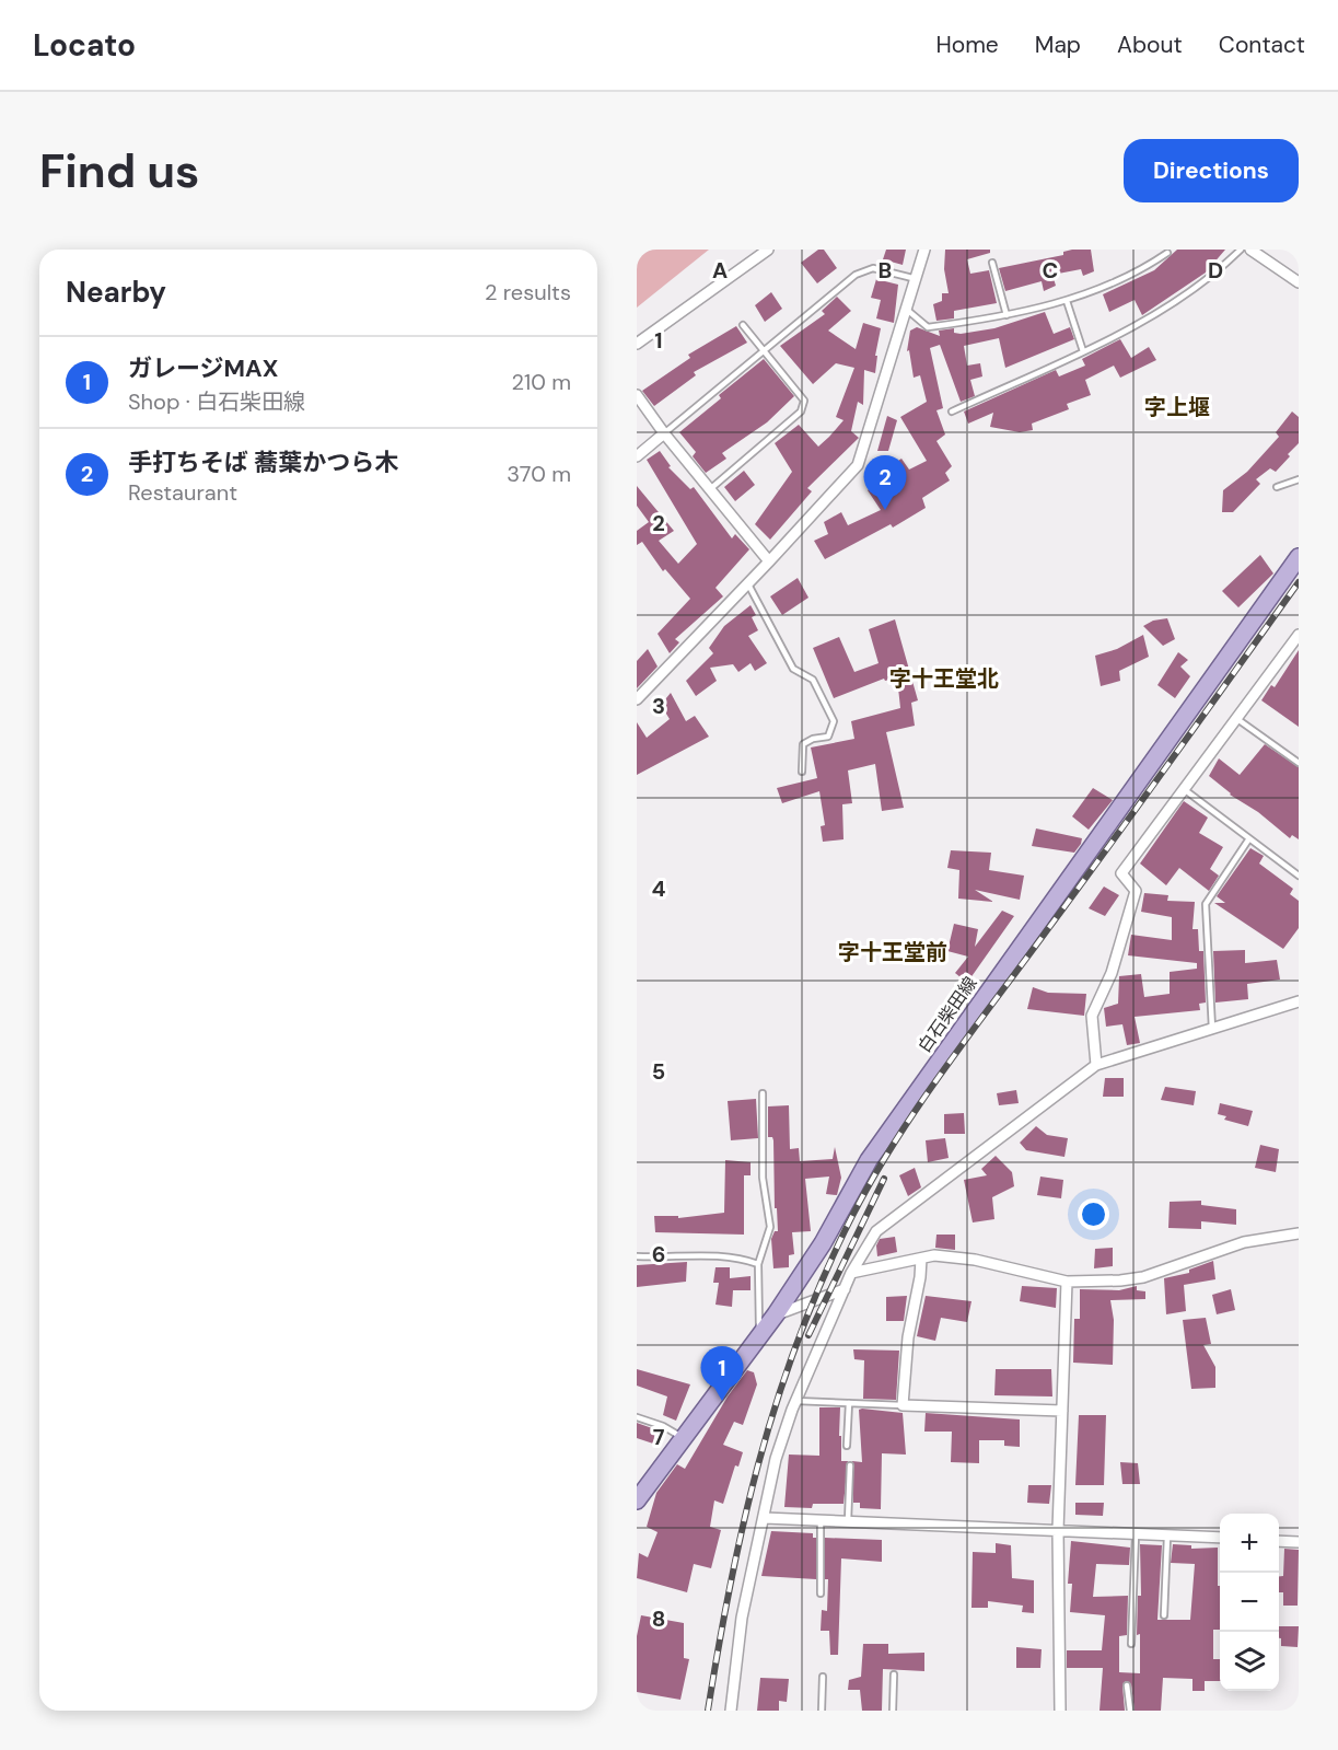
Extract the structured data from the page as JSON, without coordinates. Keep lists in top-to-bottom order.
{
  "streets": {
    "main road": ["白石柴田線"]
  },
  "districts": ["字上堰", "字十王堂北", "字十王堂前"],
  "page": {
    "header": "Locato",
    "nav": [
      "Home",
      "Map",
      "About",
      "Contact"
    ],
    "buttons": "Directions",
    "title": "Find us",
    "heading": ["Nearby", "2 results"],
    "list": [
      {
        "mark": "1",
        "name": "ガレージMAX",
        "note": "Shop · 白石柴田線",
        "value": "210 m"
      },
      {
        "mark": "2",
        "name": "手打ちそば 蕎葉かつら木",
        "note": "Restaurant",
        "value": "370 m"
      }
    ],
    "pins": ["2", "1"],
    "map_buttons": ["+", "−"]
  },
  "grid": {
    "columns": [
      "A",
      "B",
      "C",
      "D"
    ],
    "rows": [
      "1",
      "2",
      "3",
      "4",
      "5",
      "6",
      "7",
      "8"
    ]
  }
}
